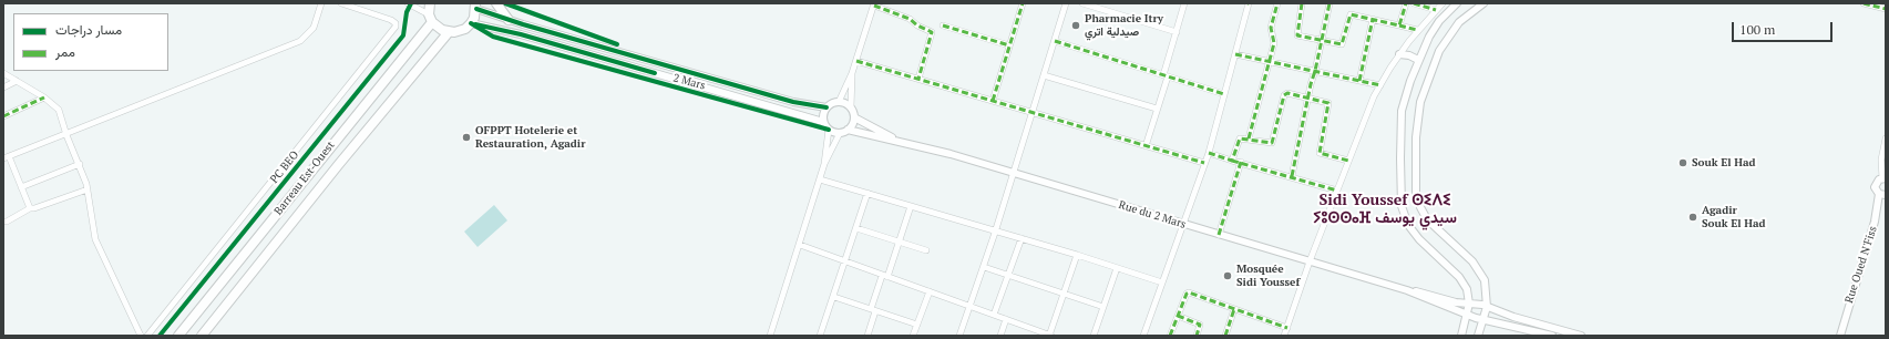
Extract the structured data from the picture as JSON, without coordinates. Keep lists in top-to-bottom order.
{
  "streets": {
    "main road": ["Barreau Est-Ouest"],
    "street": ["Rue du 2 Mars", "Rue Oued N'Fiss"],
    "cycle path": ["2 Mars", "PC BEO"]
  },
  "districts": ["Sidi Youssef ⵙⵉⴷⵉ ⵢⵓⵙⵙⴰⴼ سيدي يوسف"],
  "places": [
    "Pharmacie Itry صيدلية اتري",
    "OFPPT Hotelerie et Restauration, Agadir",
    "Souk El Had",
    "Agadir Souk El Had",
    "Mosquée Sidi Youssef"
  ],
  "legend": ["مسار دراجات", "ممر"],
  "scale_bar": "100 m"
}
